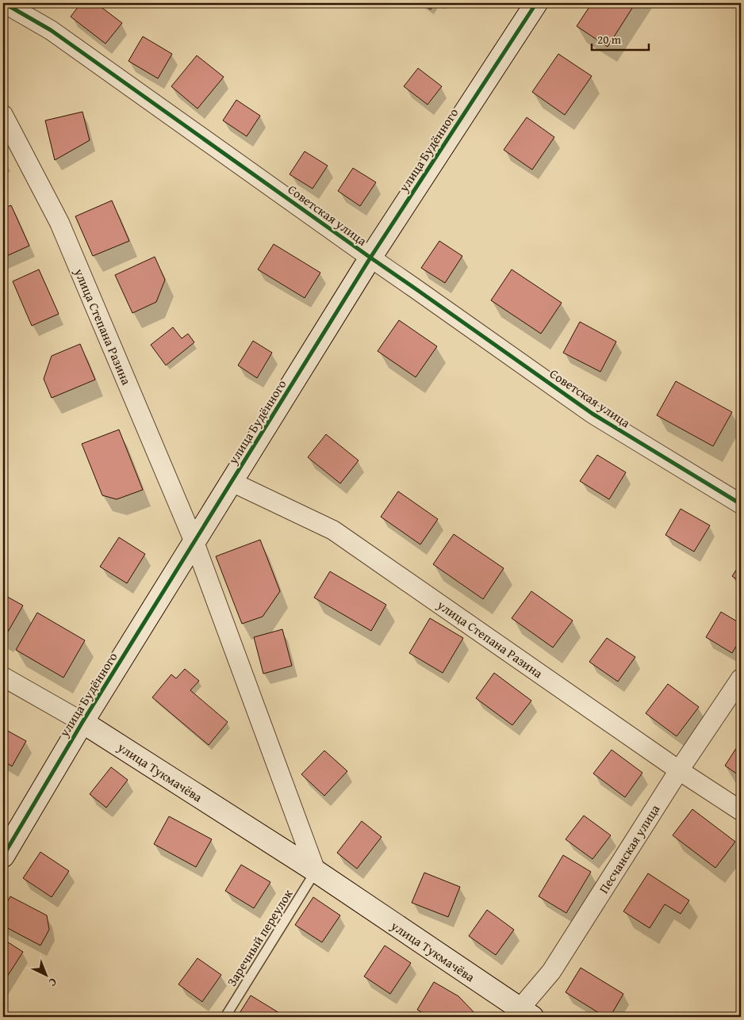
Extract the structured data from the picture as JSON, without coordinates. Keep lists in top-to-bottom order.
{
  "streets": {
    "street": [
      "улица Будённого",
      "Советская улица",
      "улица Степана Разина",
      "улица Тукмачёва",
      "Песчанская улица"
    ],
    "lane": ["Заречный переулок"]
  },
  "crossings": [
    ["улица Будённого", "Советская улица"],
    ["улица Будённого", "улица Степана Разина"],
    ["улица Будённого", "улица Тукмачёва"],
    ["улица Степана Разина", "Песчанская улица"],
    ["улица Тукмачёва", "Песчанская улица"],
    ["улица Тукмачёва", "Заречный переулок"]
  ],
  "scale_bar": "20 m",
  "north": "bottom right"
}
